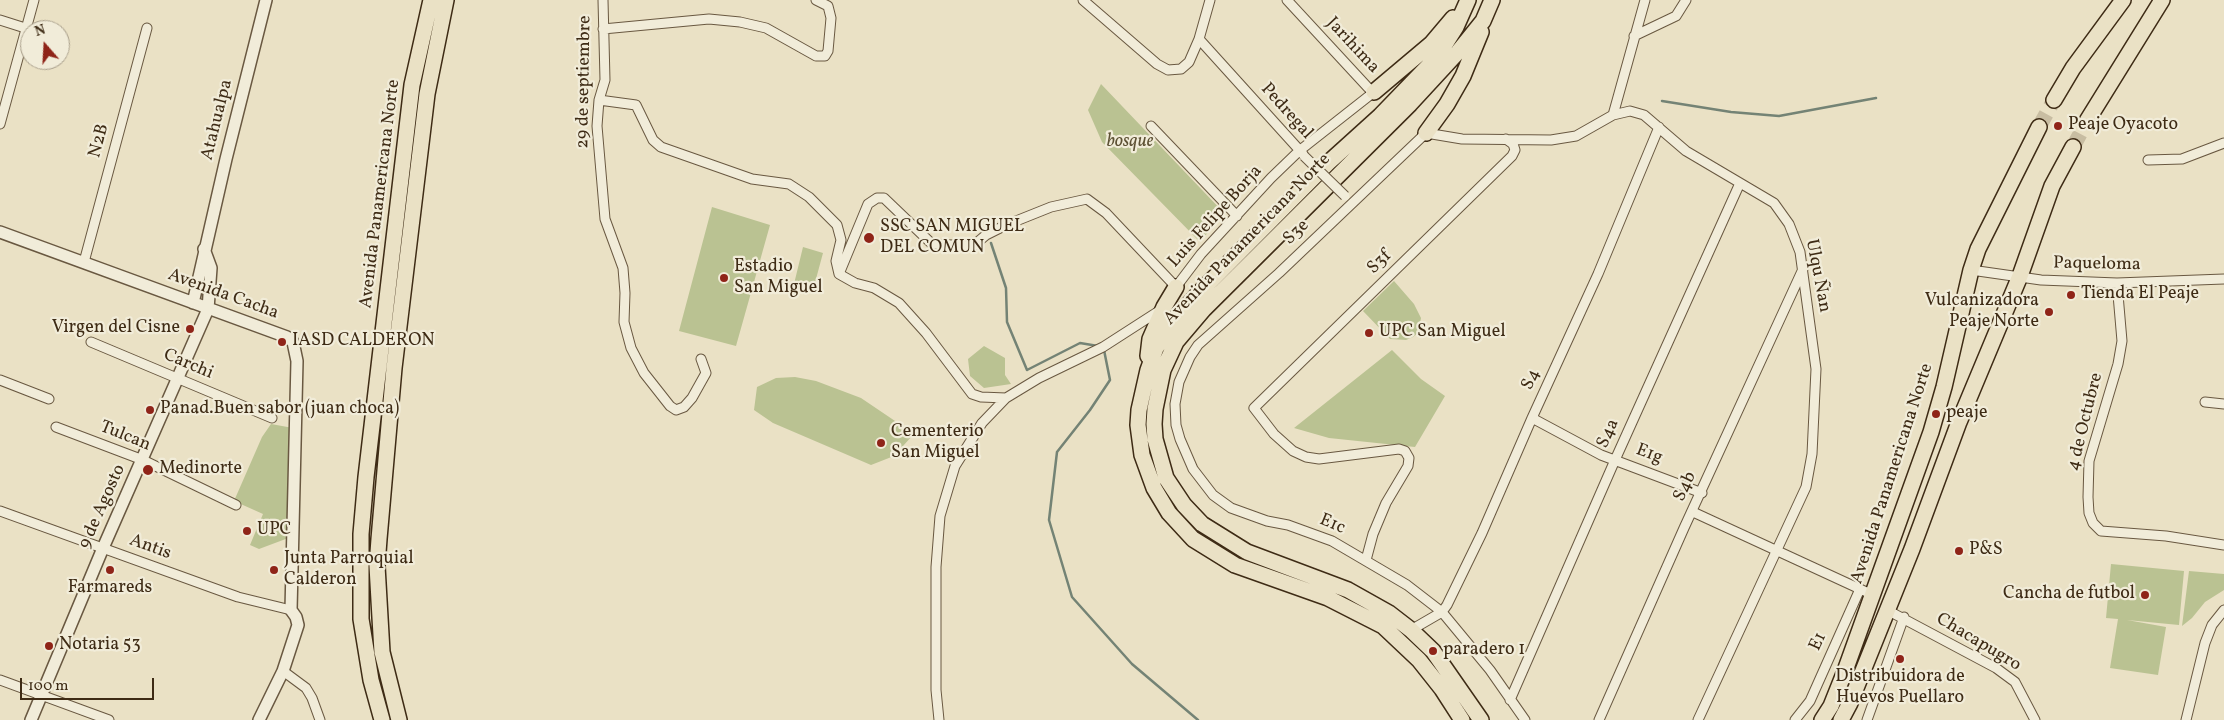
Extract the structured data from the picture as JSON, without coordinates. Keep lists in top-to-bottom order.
{
  "streets": {
    "highway": ["Avenida Panamericana Norte"],
    "street": [
      "Jarihima",
      "29 de septiembre",
      "Pedregal",
      "Atahualpa",
      "N2B",
      "Luis Felipe Borja",
      "S3e",
      "S3f",
      "Paqueloma",
      "Ulqu Ñan",
      "Avenida Cacha",
      "Carchi",
      "S4",
      "4 de Octubre",
      "S4a",
      "Tulcan",
      "E1g",
      "S4b",
      "9 de Agosto",
      "E1c",
      "Antis",
      "E1",
      "Chacapugro"
    ]
  },
  "crossings": [
    ["Jarihima", "Luis Felipe Borja"],
    ["Pedregal", "Luis Felipe Borja"],
    ["Pedregal", "S3e"],
    ["Atahualpa", "Avenida Cacha"],
    ["Atahualpa", "9 de Agosto"],
    ["N2B", "Avenida Cacha"],
    ["Avenida Panamericana Norte", "Paqueloma"],
    ["Avenida Panamericana Norte", "E1"],
    ["S3e", "Ulqu Ñan"],
    ["S3e", "E1c"],
    ["S3f", "Ulqu Ñan"],
    ["S3f", "E1c"],
    ["Paqueloma", "4 de Octubre"],
    ["Ulqu Ñan", "S4"],
    ["Ulqu Ñan", "S4a"],
    ["Ulqu Ñan", "S4b"],
    ["Avenida Cacha", "9 de Agosto"],
    ["Avenida Cacha", "Antis"],
    ["Carchi", "9 de Agosto"],
    ["S4", "E1g"],
    ["S4", "E1c"],
    ["S4a", "E1g"],
    ["S4a", "E1c"],
    ["Tulcan", "9 de Agosto"],
    ["E1g", "S4b"],
    ["9 de Agosto", "Antis"]
  ],
  "parks": ["bosque"],
  "places": [
    "Peaje Oyacoto",
    "SSC SAN MIGUEL DEL COMUN",
    "Estadio San Miguel",
    "Tienda El Peaje",
    "Vulcanizadora Peaje Norte",
    "Virgen del Cisne",
    "UPC San Miguel",
    "IASD CALDERON",
    "Panad.Buen sabor (juan choca)",
    "peaje",
    "Cementerio San Miguel",
    "Medinorte",
    "UPC",
    "P&S",
    "Farmareds",
    "Junta Parroquial Calderon",
    "Cancha de futbol",
    "Notaria 53",
    "paradero 1",
    "Distribuidora de Huevos Puellaro"
  ],
  "scale_bar": "100 m",
  "north": "top"
}
